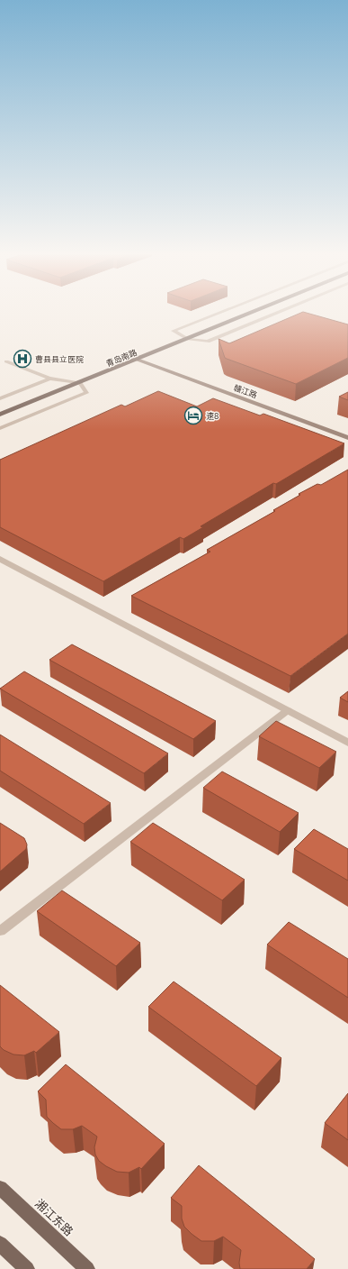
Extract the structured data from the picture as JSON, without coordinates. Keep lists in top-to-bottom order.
{
  "streets": {
    "main road": ["青岛南路", "赣江路", "湘江东路"]
  },
  "crossings": [
    ["青岛南路", "赣江路"]
  ],
  "places": {
    "hospital": ["曹县县立医院"],
    "hotel": ["速8"]
  }
}
